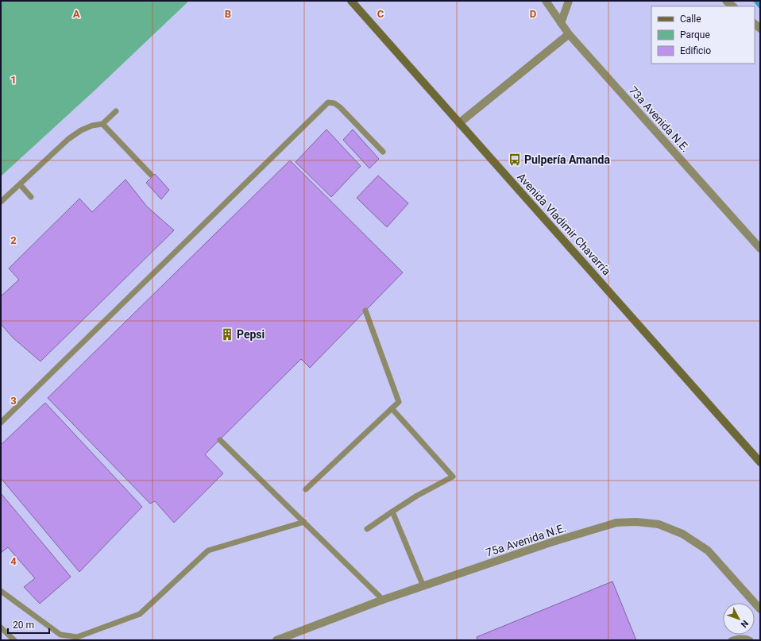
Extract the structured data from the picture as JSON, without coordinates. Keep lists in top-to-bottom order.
{
  "streets": {
    "street": ["73a Avenida N.E.", "Avenida Vladimir Chavarría", "75a Avenida N.E."]
  },
  "places": {
    "bus stop": ["Pulpería Amanda"],
    "building": ["Pepsi"]
  },
  "legend": ["Calle", "Parque", "Edificio"],
  "scale_bar": "20 m",
  "north": "bottom right",
  "grid": {
    "columns": [
      "A",
      "B",
      "C",
      "D"
    ],
    "rows": [
      "1",
      "2",
      "3",
      "4"
    ]
  }
}
